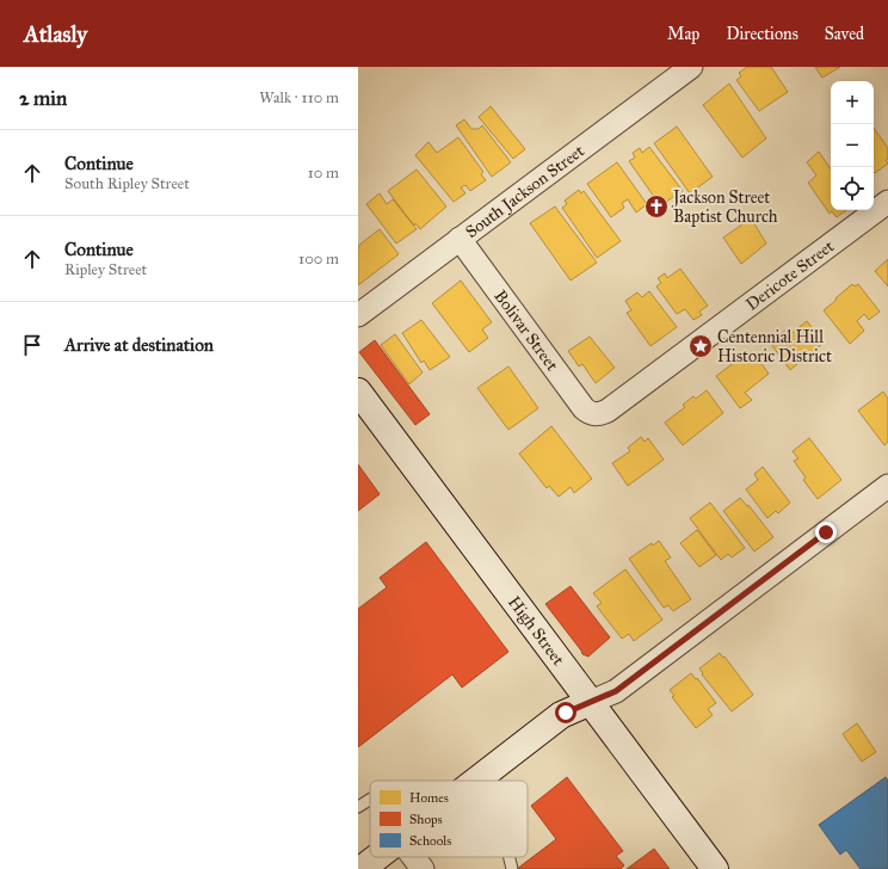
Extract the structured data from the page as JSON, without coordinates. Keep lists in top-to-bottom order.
{
  "streets": {
    "main road": ["High Street"],
    "street": ["South Jackson Street", "Dericote Street", "Bolivar Street"]
  },
  "crossings": [
    ["South Jackson Street", "Bolivar Street"],
    ["Dericote Street", "Bolivar Street"]
  ],
  "places": {
    "church": ["Jackson Street Baptist Church"],
    "place": ["Centennial Hill Historic District"]
  },
  "legend": ["Homes", "Shops", "Schools"],
  "page": {
    "header": "Atlasly",
    "nav": ["Map", "Directions", "Saved"],
    "heading": ["2 min", "Walk · 110 m"],
    "map_buttons": ["+", "−"],
    "list": [
      ["Continue", "South Ripley Street", "10 m"],
      ["Continue", "Ripley Street", "100 m"],
      "Arrive at destination"
    ]
  }
}
